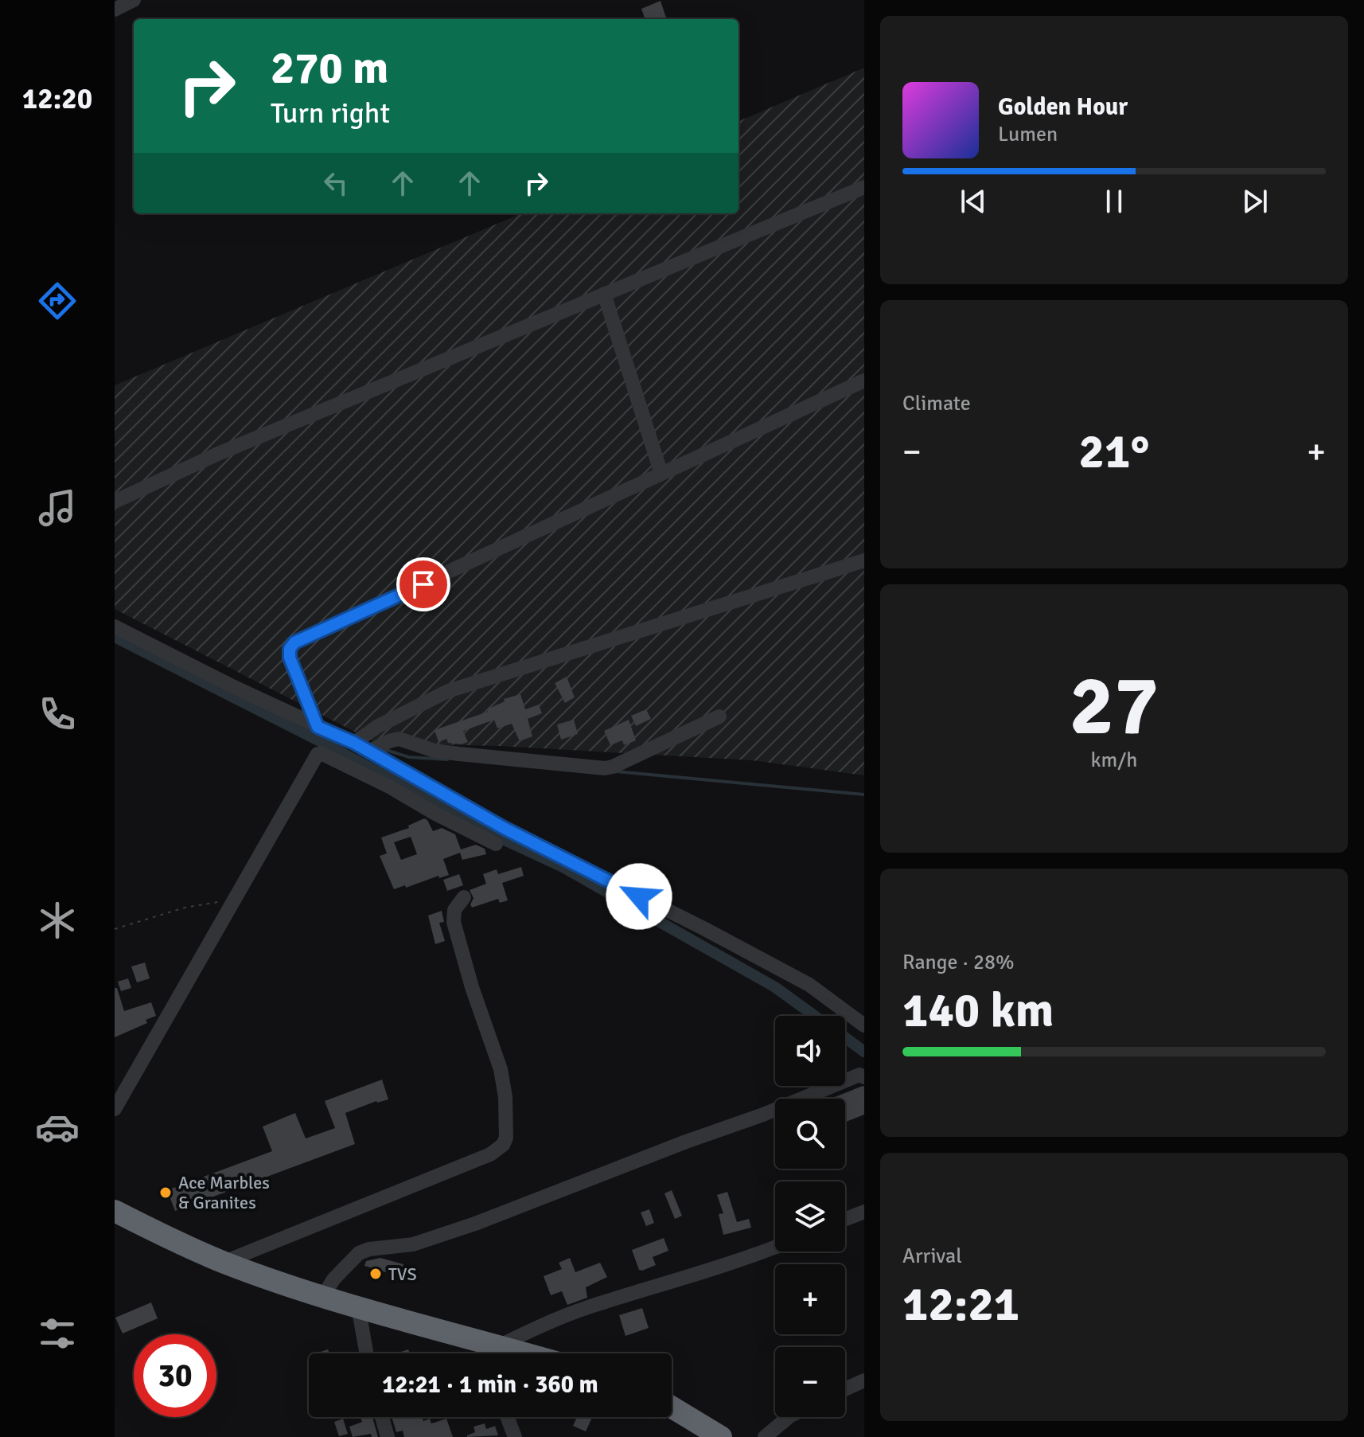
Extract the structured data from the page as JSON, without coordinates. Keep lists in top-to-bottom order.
{
  "places": ["Ace Marbles & Granites", "TVS"],
  "page": {
    "tabs": "12:20",
    "turn": ["270 m", "Turn right"],
    "song": ["Golden Hour", "Lumen"],
    "tile": [
      "Climate",
      ["27", "km/h"],
      ["Range · 28%", "140 km"],
      ["Arrival", "12:21"]
    ],
    "heat": ["−", "21°", "+"],
    "map_buttons": ["+", "−"],
    "limit": "30",
    "trip": "12:21 · 1 min · 360 m"
  }
}
